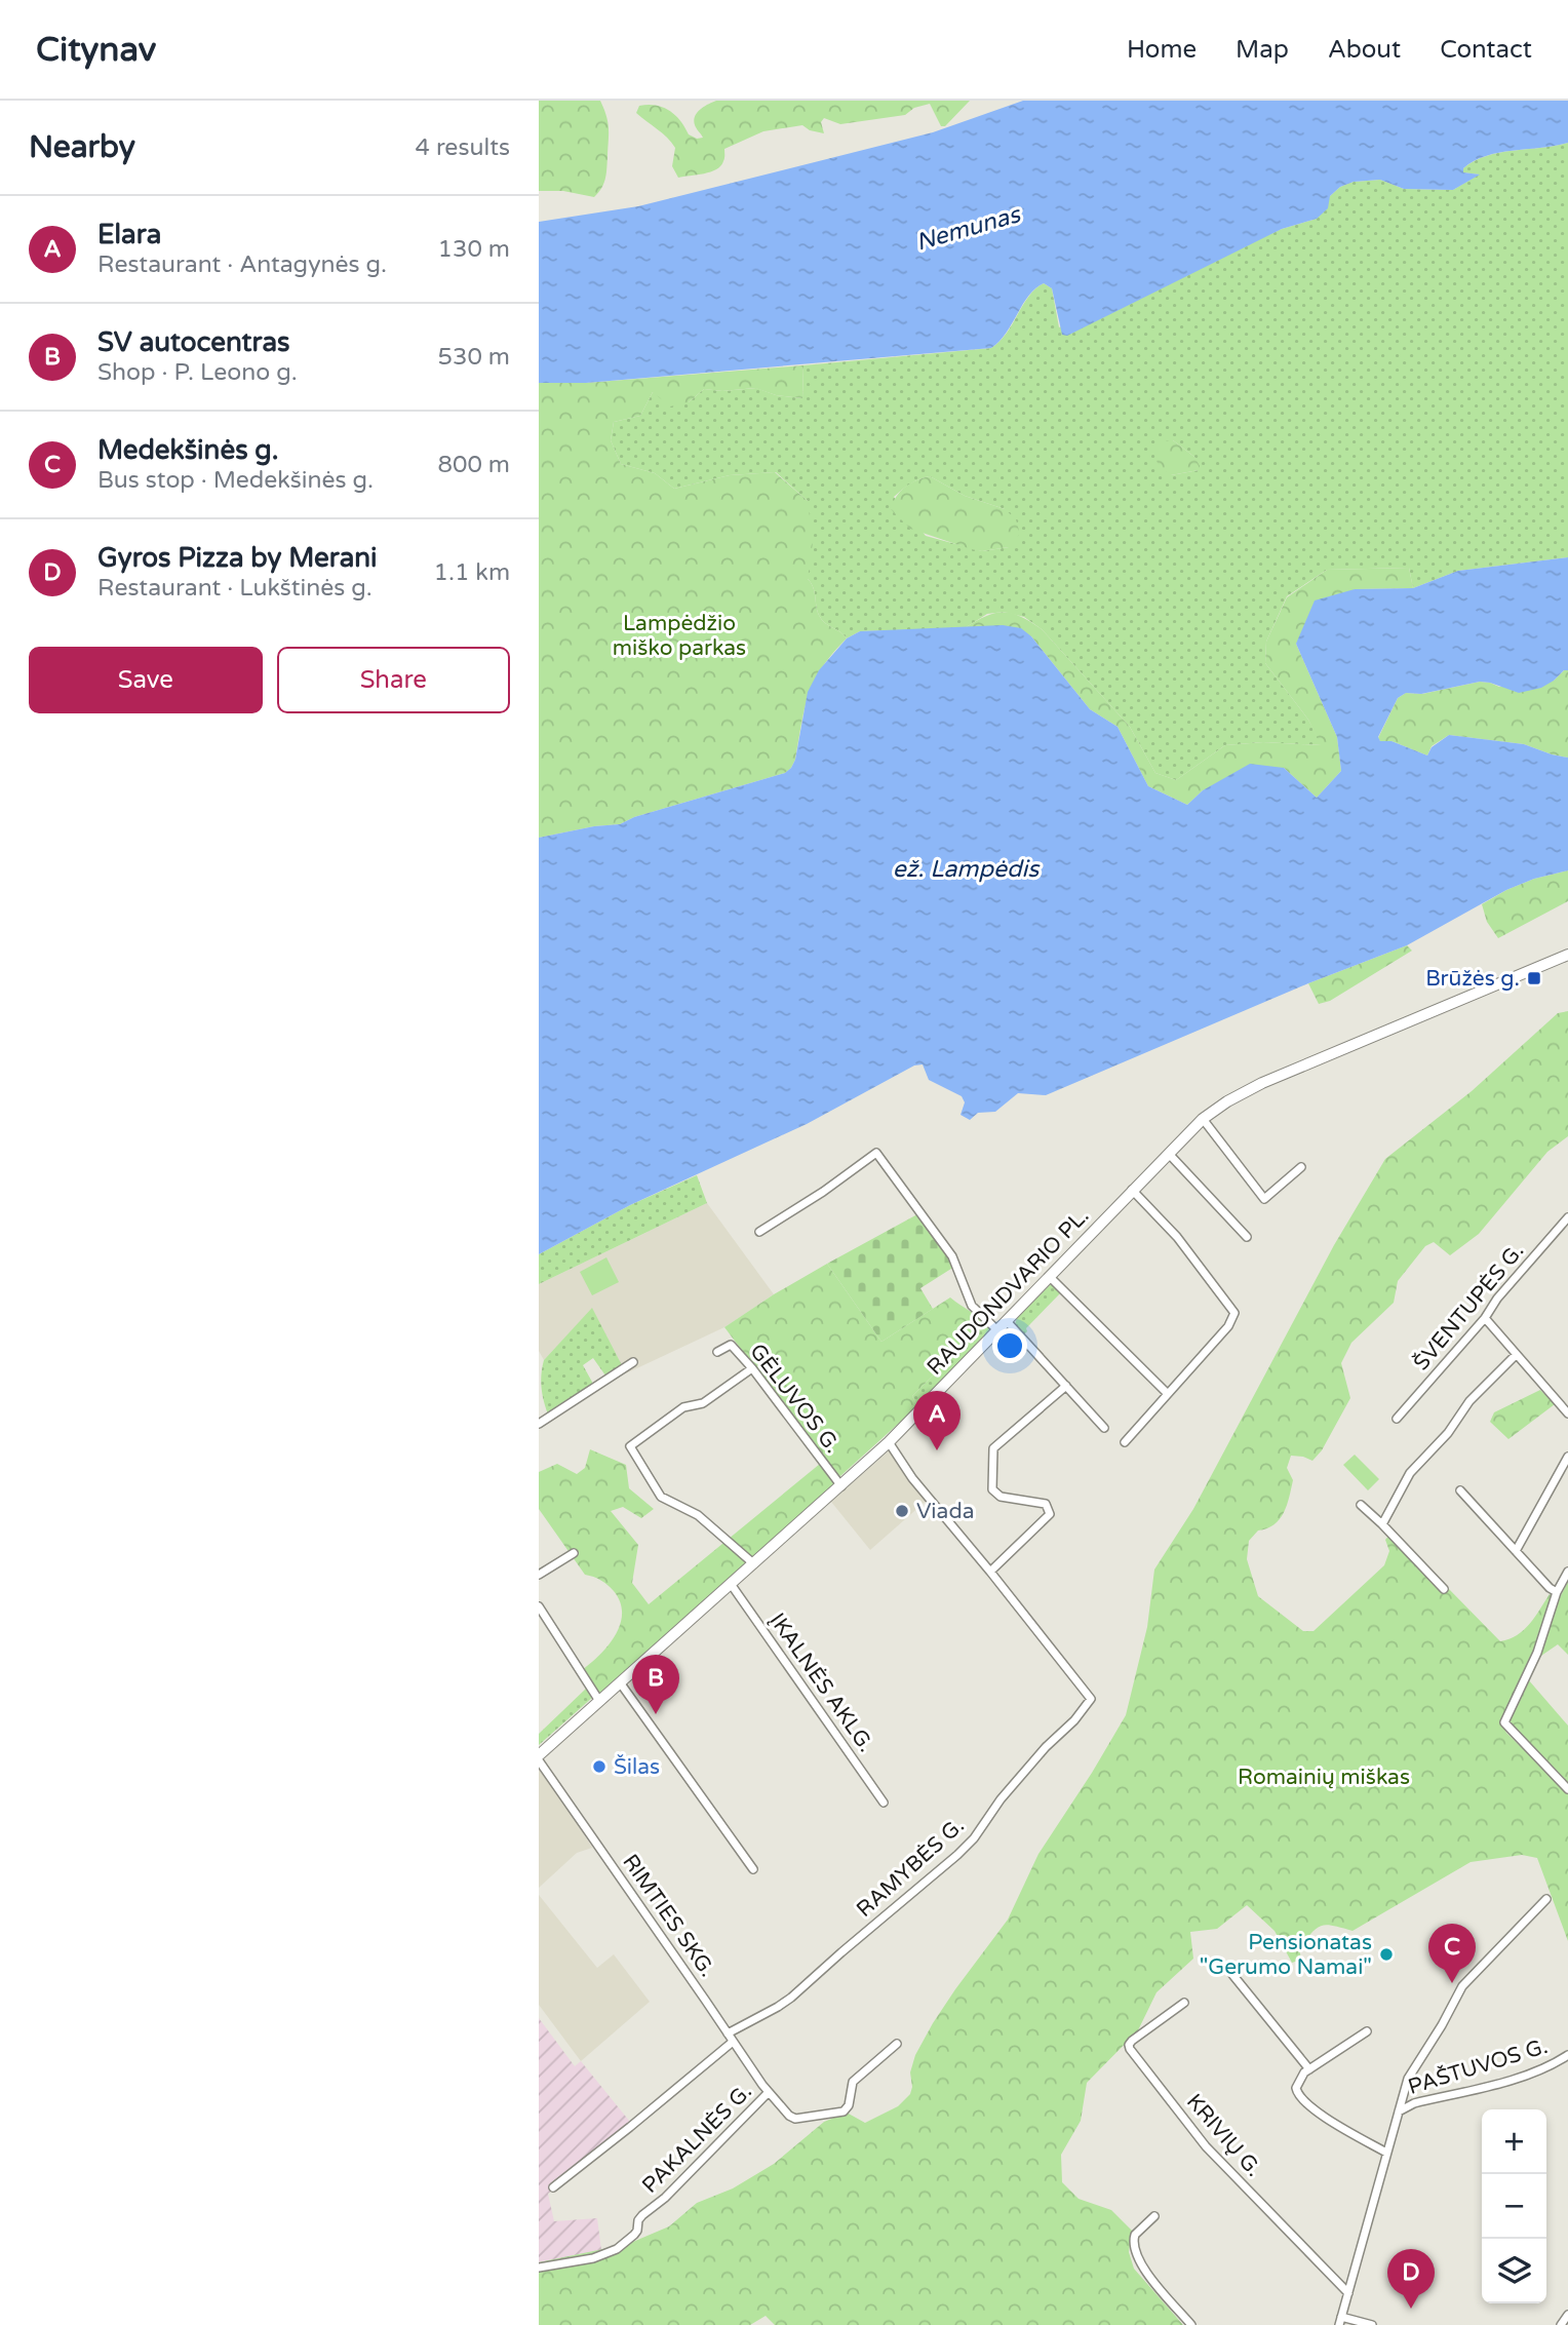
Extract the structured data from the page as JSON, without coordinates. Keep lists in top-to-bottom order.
{
  "streets": {
    "main road": ["RAUDONDVARIO PL."],
    "street": [
      "ŠVENTUPĖS G.",
      "GĖLUVOS G.",
      "ĮKALNĖS AKLG.",
      "RAMYBĖS G.",
      "RIMTIES SKG.",
      "PAŠTUVOS G.",
      "KRIVIŲ G.",
      "PAKALNĖS G."
    ]
  },
  "crossings": [
    ["RAUDONDVARIO PL.", "GĖLUVOS G."],
    ["RAUDONDVARIO PL.", "ĮKALNĖS AKLG."],
    ["RAUDONDVARIO PL.", "RIMTIES SKG."],
    ["RAMYBĖS G.", "RIMTIES SKG."],
    ["RIMTIES SKG.", "PAKALNĖS G."]
  ],
  "water": ["Nemunas", "ež. Lampėdis"],
  "parks": ["Lampėdžio miško parkas", "Romainių miškas"],
  "places": {
    "transit": ["Brūžės g."],
    "other": ["Viada", "Šilas", "Pensionatas \"Gerumo Namai\""]
  },
  "page": {
    "header": "Citynav",
    "nav": [
      "Home",
      "Map",
      "About",
      "Contact"
    ],
    "heading": ["Nearby", "4 results"],
    "list": [
      {
        "mark": "A",
        "name": "Elara",
        "note": "Restaurant · Antagynės g.",
        "value": "130 m"
      },
      {
        "mark": "B",
        "name": "SV autocentras",
        "note": "Shop · P. Leono g.",
        "value": "530 m"
      },
      {
        "mark": "C",
        "name": "Medekšinės g.",
        "note": "Bus stop · Medekšinės g.",
        "value": "800 m"
      },
      {
        "mark": "D",
        "name": "Gyros Pizza by Merani",
        "note": "Restaurant · Lukštinės g.",
        "value": "1.1 km"
      }
    ],
    "buttons": ["Save", "Share"],
    "pins": [
      "A",
      "B",
      "C",
      "D"
    ],
    "map_buttons": ["+", "−"]
  }
}
